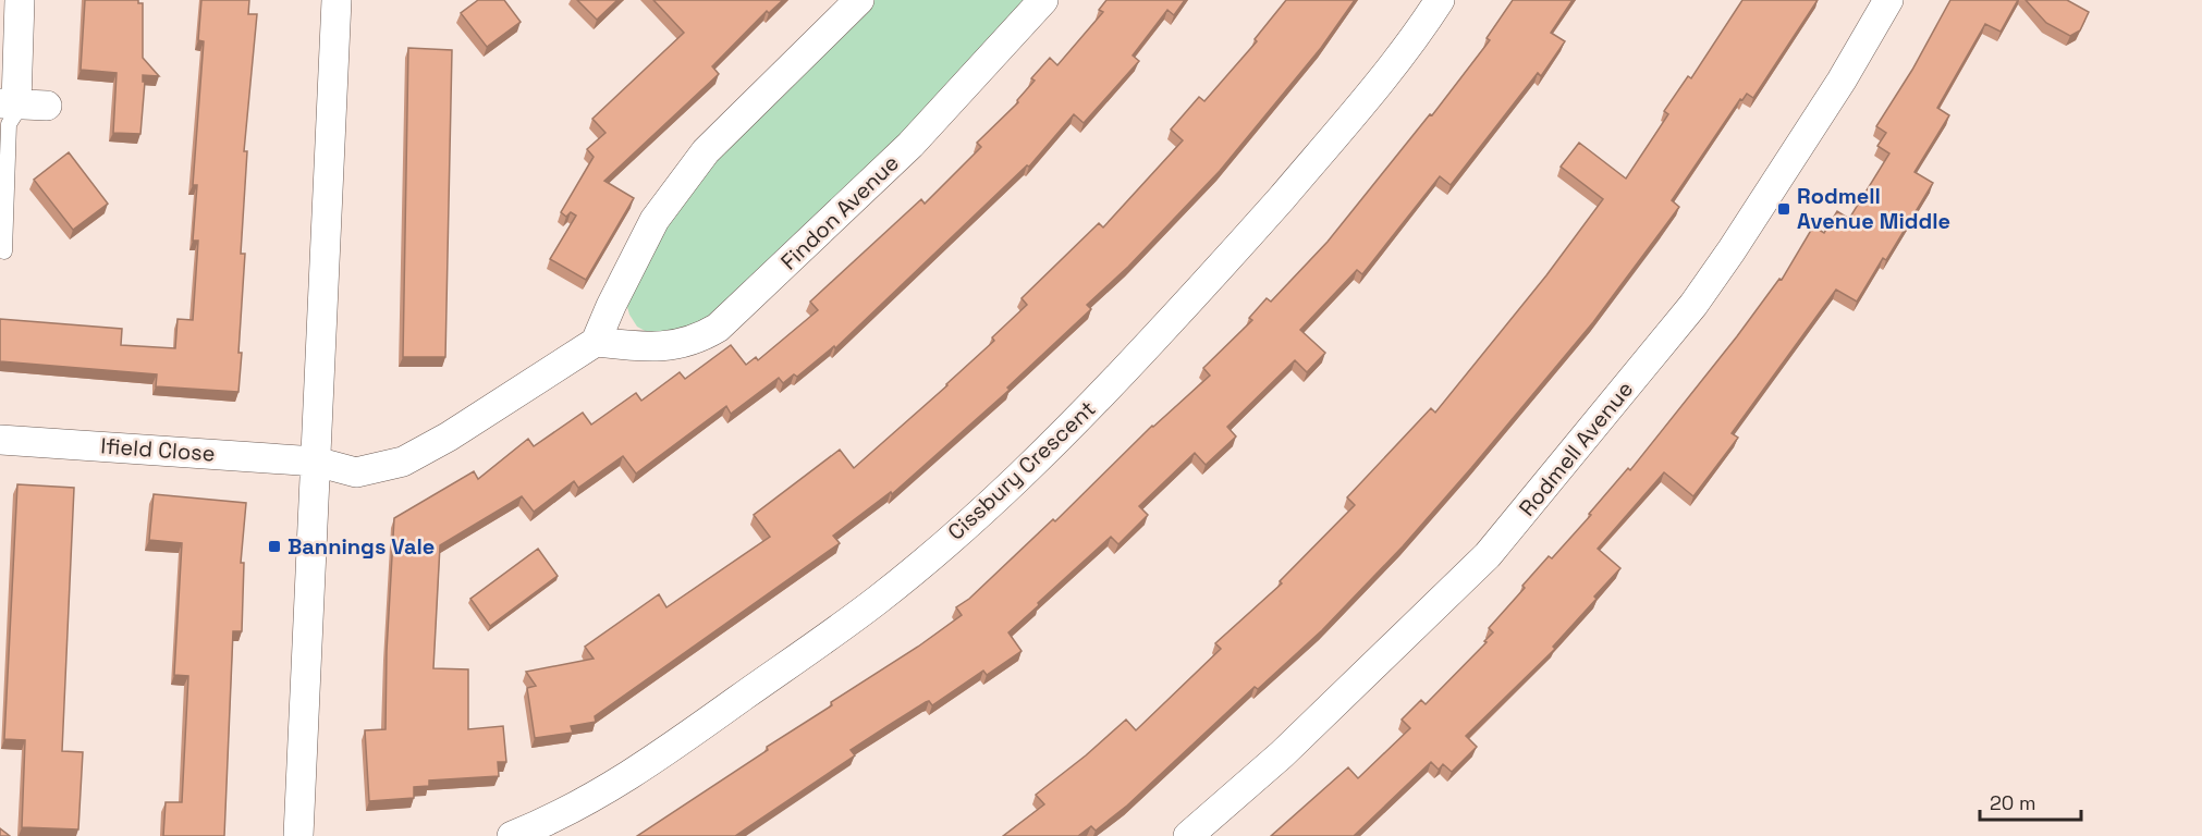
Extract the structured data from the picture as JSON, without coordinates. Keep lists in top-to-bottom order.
{
  "streets": {
    "street": [
      "Findon Avenue",
      "Rodmell Avenue",
      "Ifield Close",
      "Cissbury Crescent"
    ]
  },
  "places": {
    "transit": ["Rodmell Avenue Middle", "Bannings Vale"]
  },
  "scale_bar": "20 m"
}
